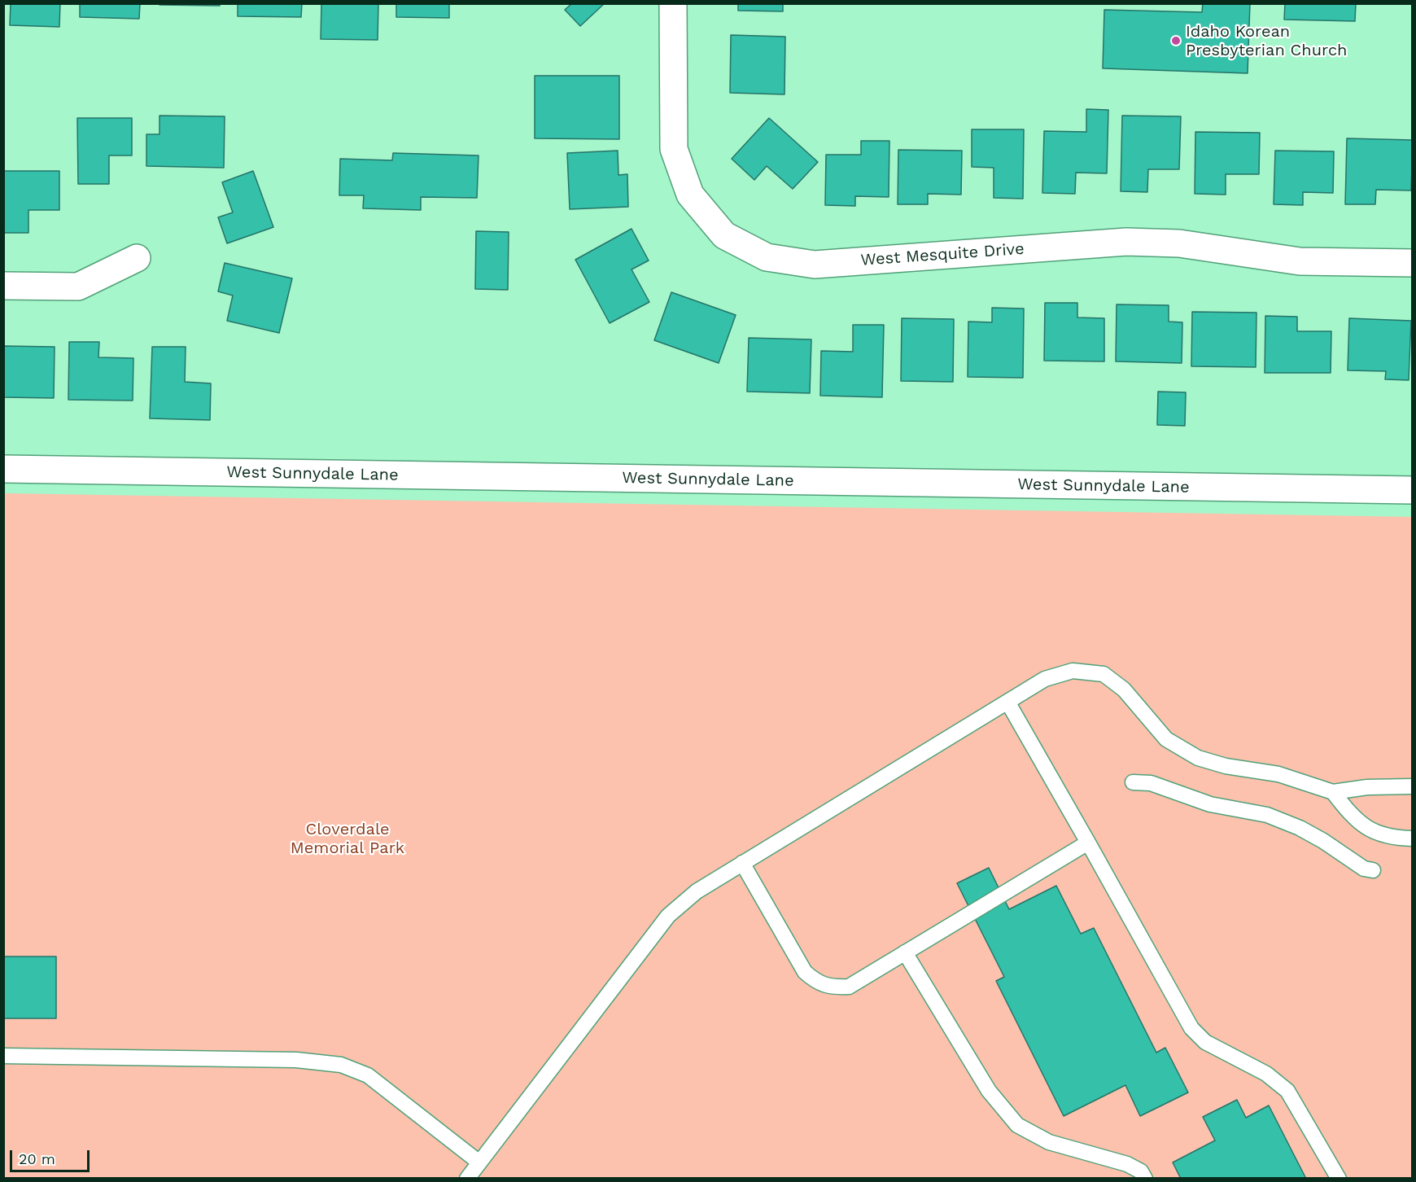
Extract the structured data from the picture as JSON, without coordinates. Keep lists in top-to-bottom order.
{
  "streets": {
    "street": ["West Mesquite Drive", "West Sunnydale Lane"]
  },
  "parks": ["Cloverdale Memorial Park"],
  "places": ["Idaho Korean Presbyterian Church"],
  "scale_bar": "20 m"
}
